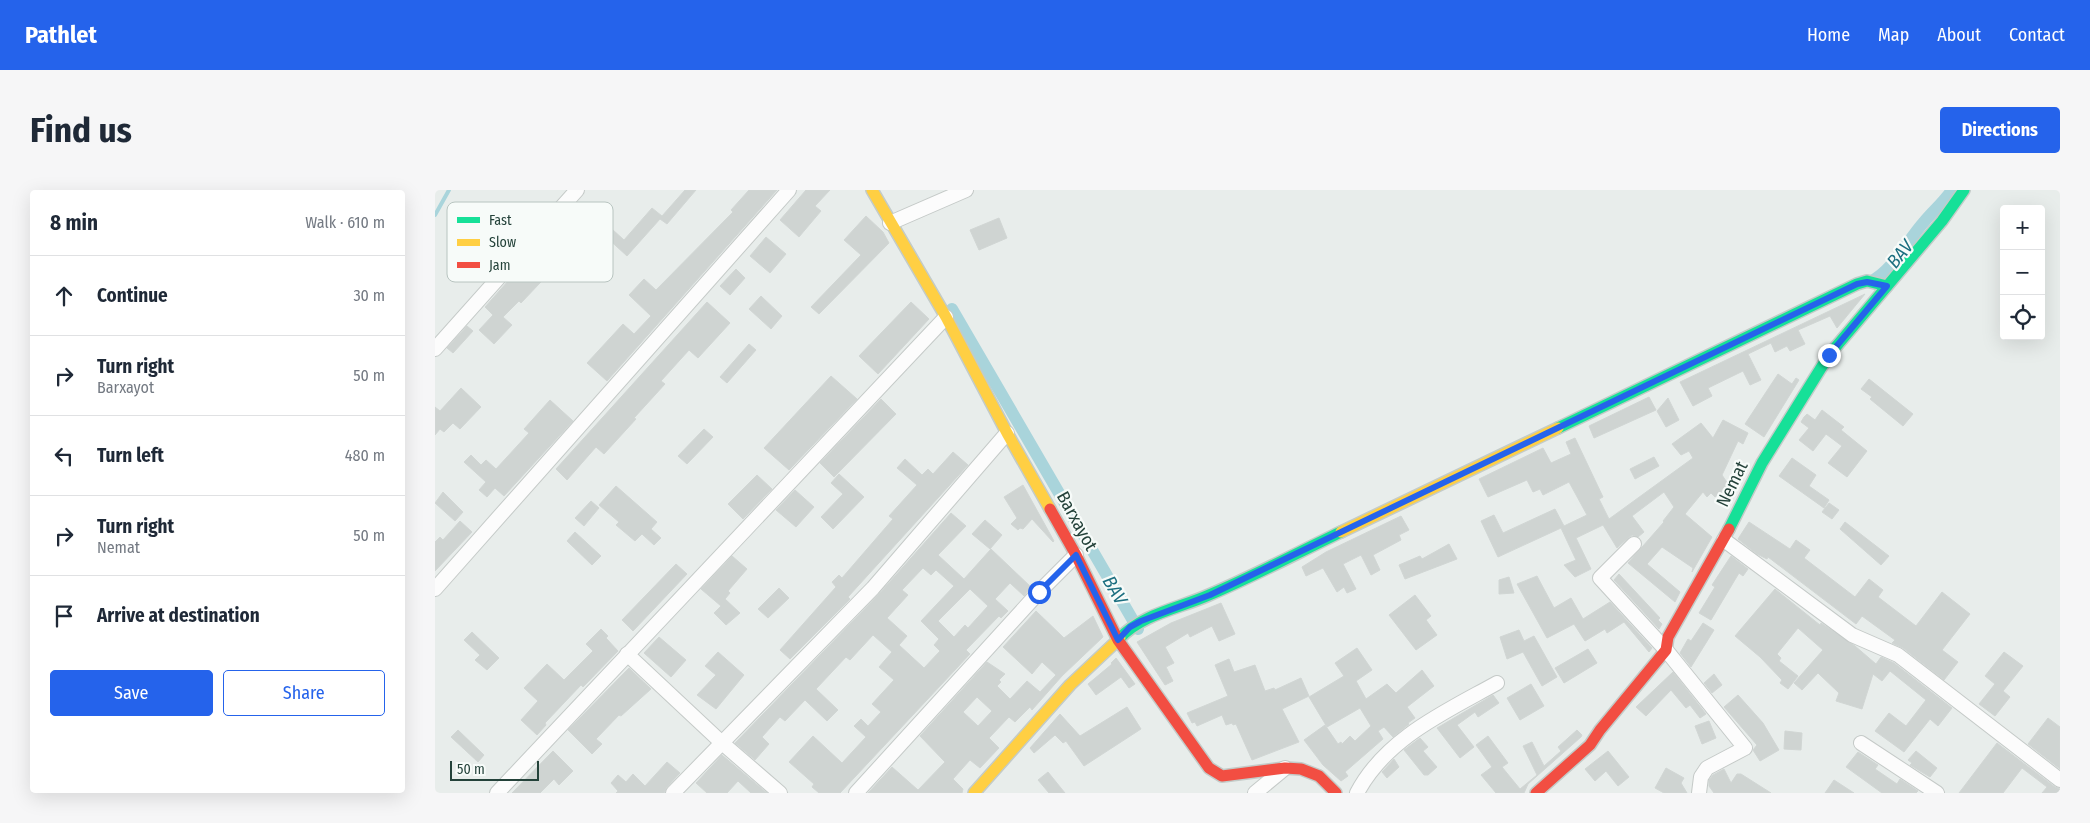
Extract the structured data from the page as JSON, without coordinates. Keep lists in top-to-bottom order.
{
  "streets": {
    "street": ["Nemat", "Barxayot"]
  },
  "water": ["BAV"],
  "legend": ["Fast", "Slow", "Jam"],
  "scale_bar": "50 m",
  "page": {
    "header": "Pathlet",
    "nav": [
      "Home",
      "Map",
      "About",
      "Contact"
    ],
    "buttons": [
      "Directions",
      ["Save", "Share"]
    ],
    "title": "Find us",
    "heading": ["8 min", "Walk · 610 m"],
    "map_buttons": ["+", "−"],
    "list": [
      ["Continue", "30 m"],
      ["Turn right", "Barxayot", "50 m"],
      ["Turn left", "480 m"],
      ["Turn right", "Nemat", "50 m"],
      "Arrive at destination"
    ],
    "scale": "50 m"
  }
}
